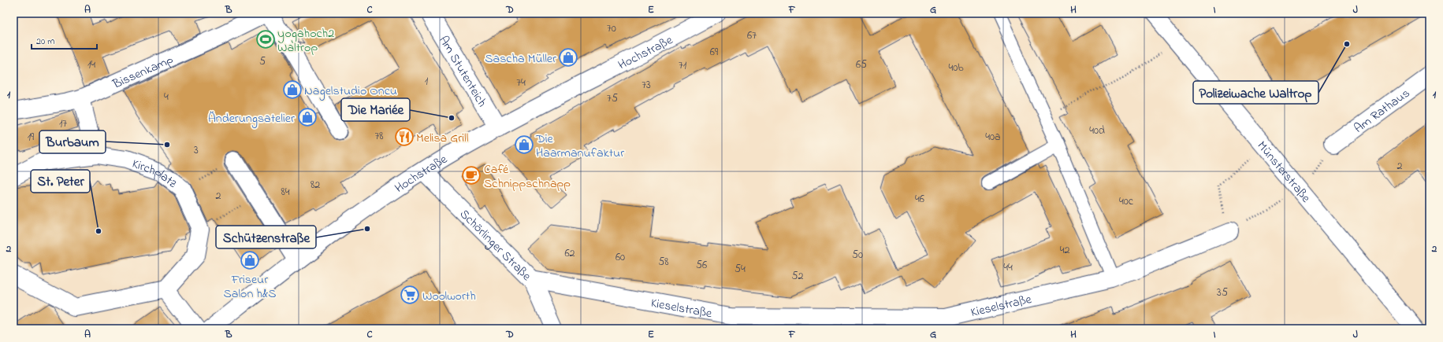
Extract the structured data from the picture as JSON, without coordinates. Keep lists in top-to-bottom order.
{
  "streets": {
    "street": [
      "Hochstraße",
      "Bissenkamp",
      "Am Stutenteich",
      "Am Rathaus",
      "Münsterstraße",
      "Kirchplatz",
      "Schörlinger Straße",
      "Kieselstraße"
    ]
  },
  "crossings": [
    ["Hochstraße", "Am Stutenteich"],
    ["Hochstraße", "Schörlinger Straße"],
    ["Schörlinger Straße", "Kieselstraße"]
  ],
  "places": {
    "sports": ["yogahoch2 Waltrop"],
    "other": [
      "Polizeiwache Waltrop",
      "Die Mariée",
      "Burbaum",
      "Schützenstraße",
      "St. Peter"
    ],
    "shop": [
      "Sascha Müller",
      "Nagelstudio Oncu",
      "Änderungsatelier",
      "Die Haarmanufaktur",
      "Friseur Salon h&S"
    ],
    "restaurant": ["Melisa Grill"],
    "cafe": ["Café Schnippschnapp"],
    "supermarket": ["Woolworth"]
  },
  "house_numbers": [
    "70",
    "67",
    "69",
    "5",
    "14",
    "65",
    "71",
    "40b",
    "1",
    "74",
    "73",
    "4",
    "75",
    "17",
    "40d",
    "78",
    "19",
    "40a",
    "3",
    "2",
    "82",
    "84",
    "2",
    "46",
    "40c",
    "42",
    "62",
    "50",
    "60",
    "58",
    "56",
    "44",
    "54",
    "52",
    "35"
  ],
  "scale_bar": "20 m",
  "grid": {
    "columns": [
      "A",
      "B",
      "C",
      "D",
      "E",
      "F",
      "G",
      "H",
      "I",
      "J"
    ],
    "rows": ["1", "2"]
  }
}
